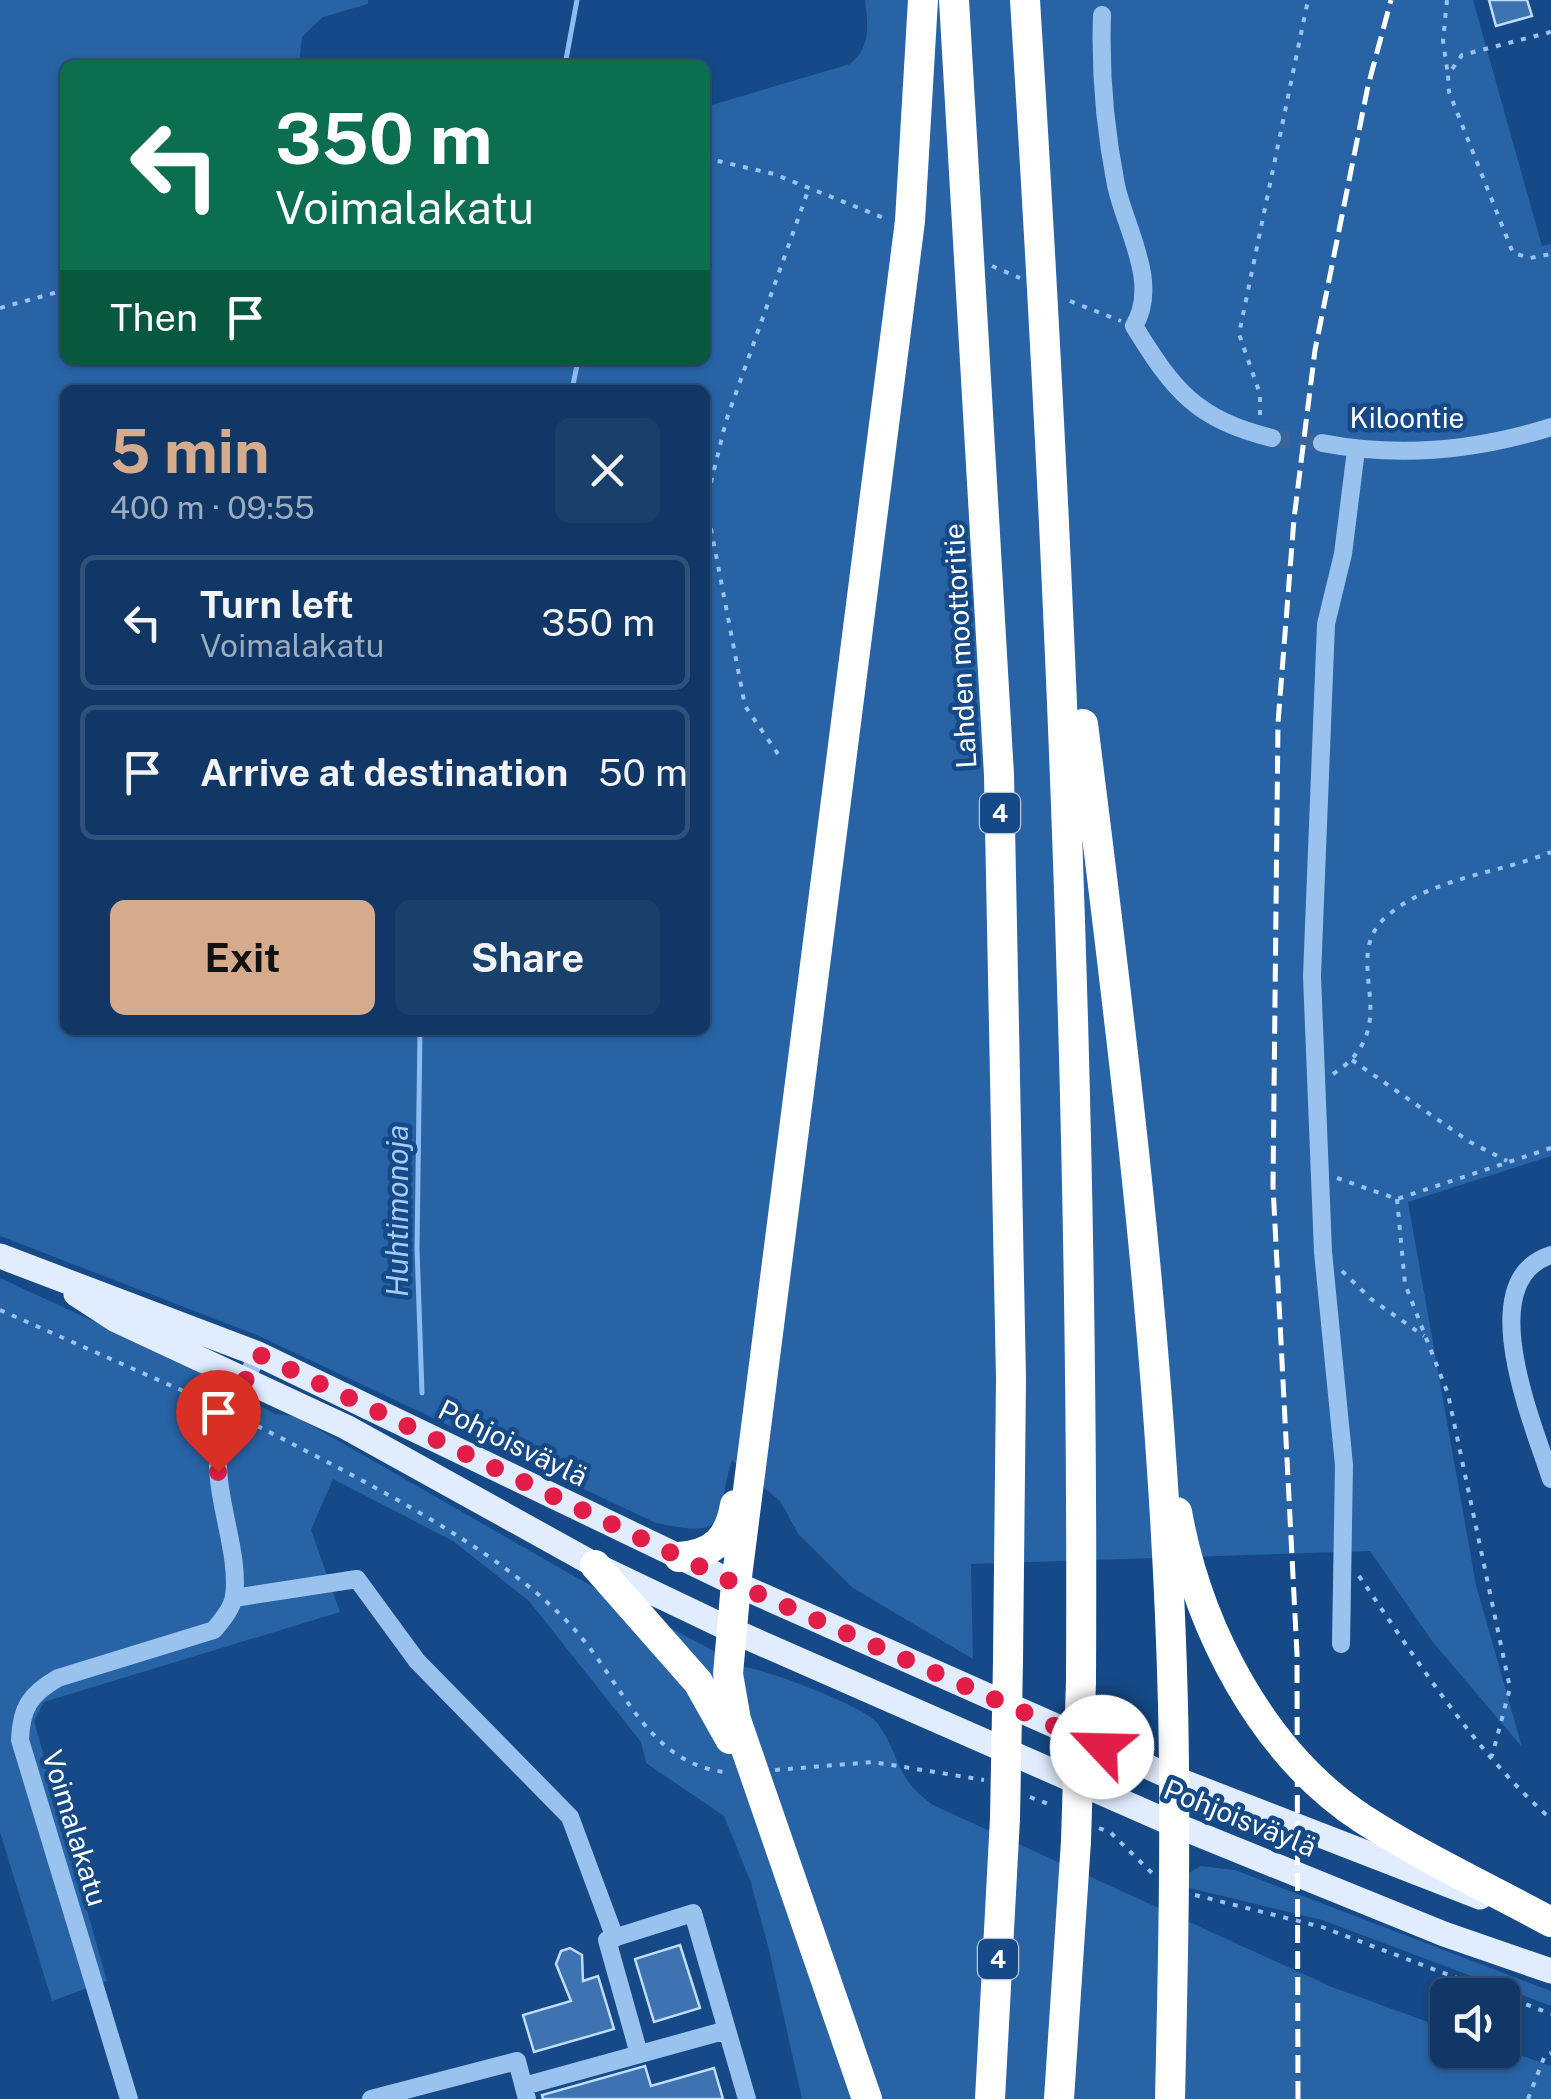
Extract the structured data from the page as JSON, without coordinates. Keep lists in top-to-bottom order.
{
  "streets": {
    "highway": ["Lahden moottoritie", "4"],
    "main road": ["Pohjoisväylä"],
    "street": ["Kiloontie", "Voimalakatu"]
  },
  "crossings": [
    ["Lahden moottoritie", "4"]
  ],
  "water": ["Huhtimonoja"],
  "page": {
    "turn": ["350 m", "Voimalakatu"],
    "then": "Then",
    "heading": ["5 min", "400 m · 09:55"],
    "list": [
      {
        "name": "Turn left",
        "note": "Voimalakatu",
        "value": "350 m"
      },
      {
        "name": "Arrive at destination",
        "value": "50 m"
      }
    ],
    "buttons": ["Exit", "Share"]
  }
}
